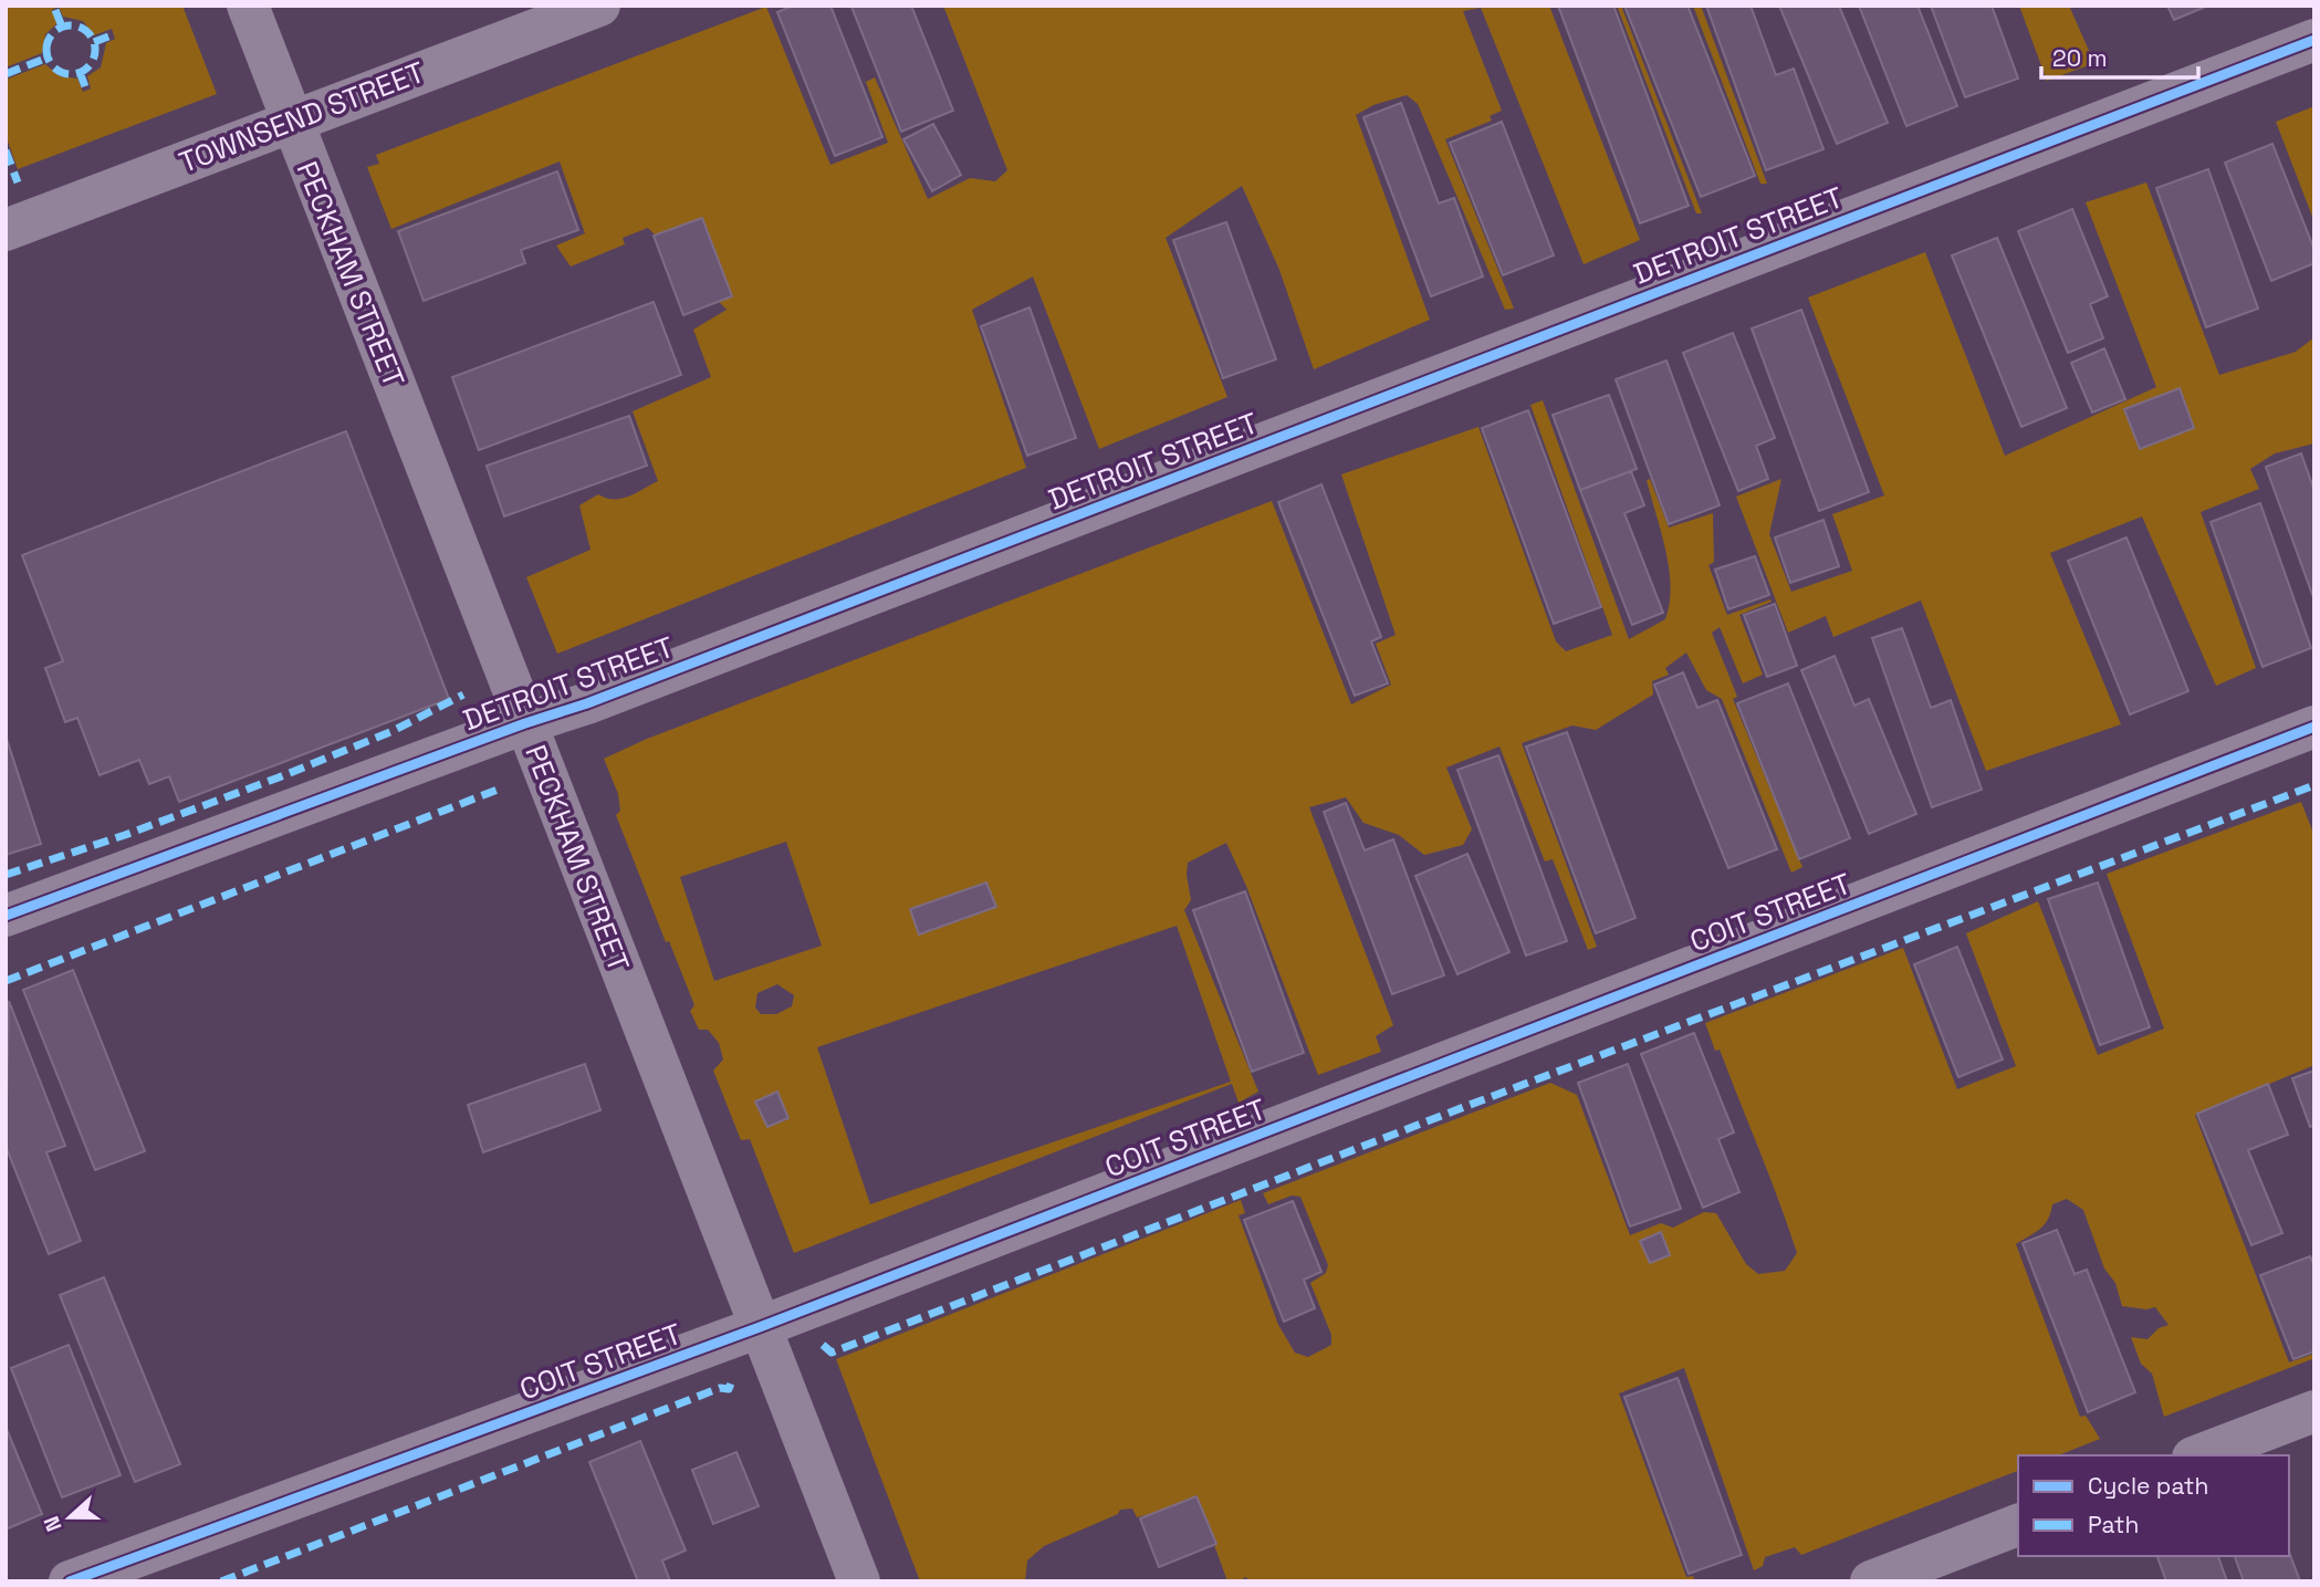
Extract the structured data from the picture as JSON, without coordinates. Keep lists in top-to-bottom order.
{
  "streets": {
    "street": [
      "TOWNSEND STREET",
      "DETROIT STREET",
      "PECKHAM STREET",
      "COIT STREET"
    ]
  },
  "crossings": [
    ["TOWNSEND STREET", "PECKHAM STREET"],
    ["DETROIT STREET", "PECKHAM STREET"],
    ["PECKHAM STREET", "COIT STREET"]
  ],
  "legend": ["Cycle path", "Path"],
  "scale_bar": "20 m",
  "north": "left"
}
